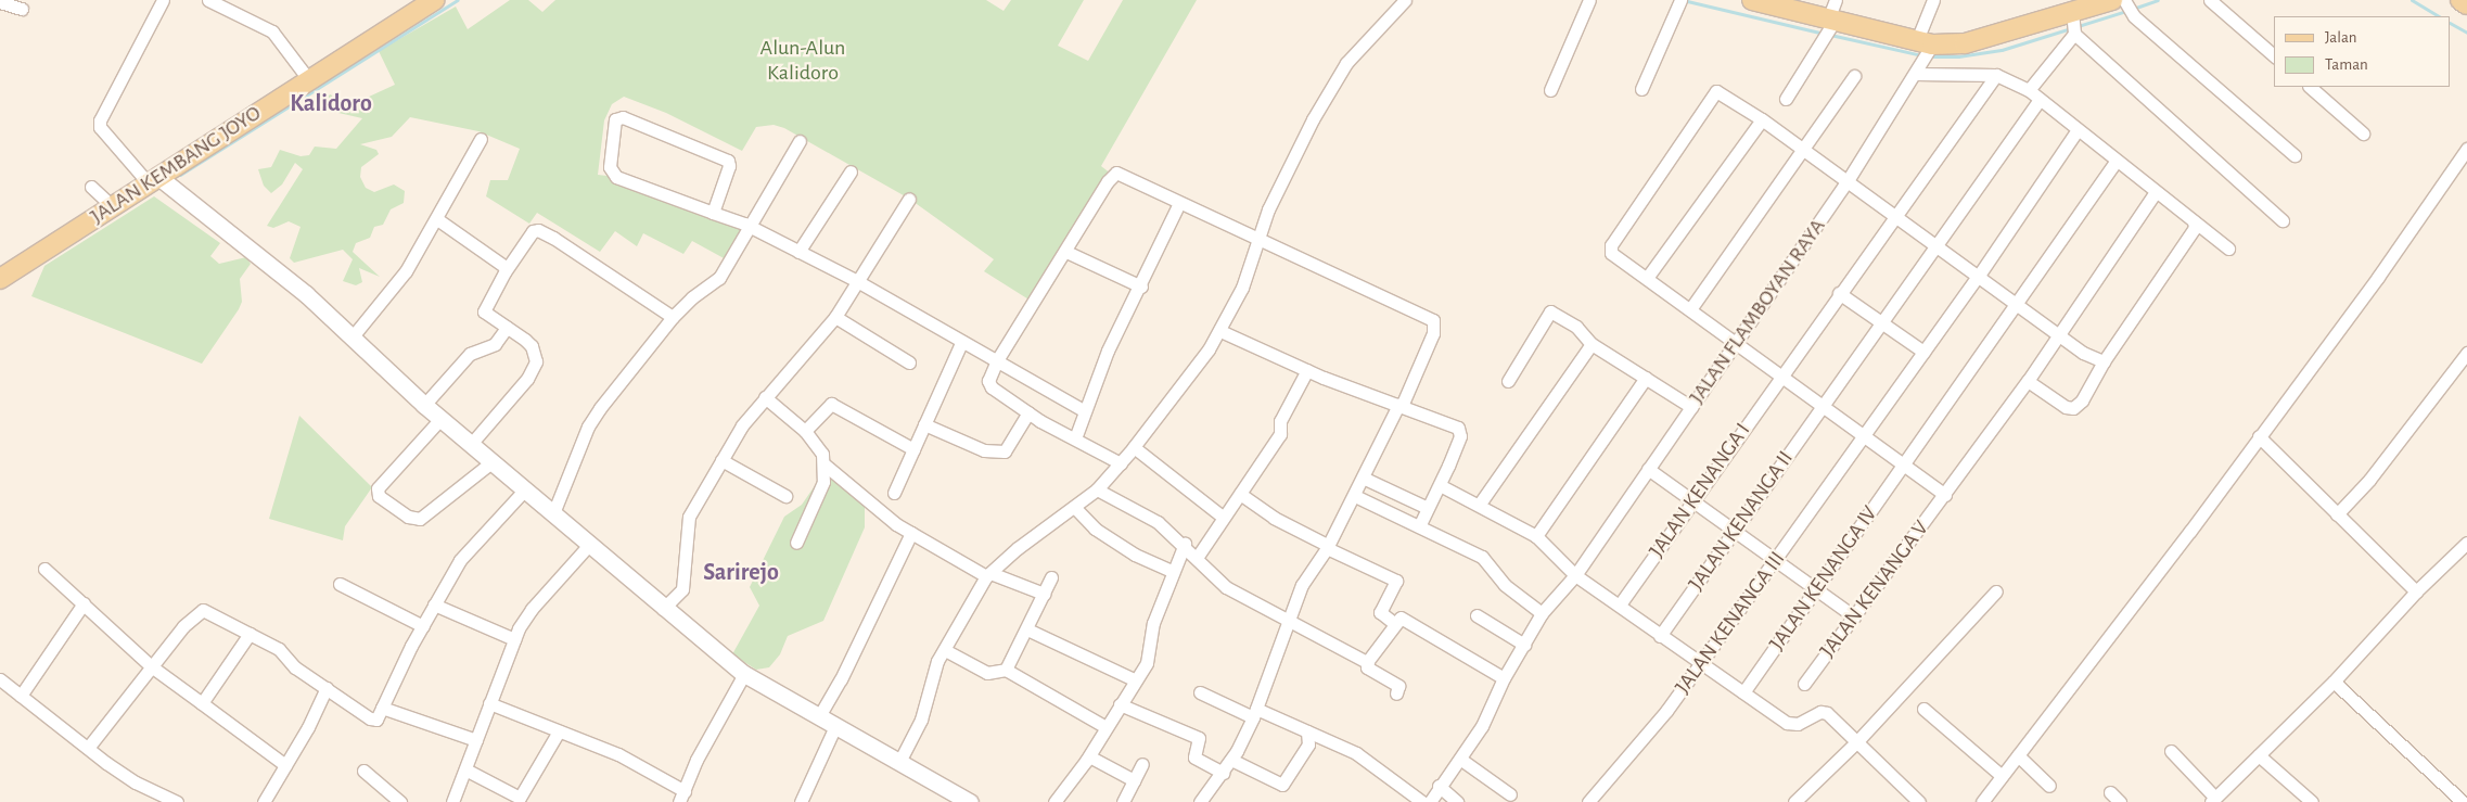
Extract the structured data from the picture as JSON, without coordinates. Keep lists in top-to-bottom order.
{
  "streets": {
    "main road": ["JALAN KEMBANG JOYO"],
    "street": [
      "JALAN FLAMBOYAN RAYA",
      "JALAN KENANGA I",
      "JALAN KENANGA II",
      "JALAN KENANGA IV",
      "JALAN KENANGA V",
      "JALAN KENANGA III"
    ]
  },
  "districts": ["Kalidoro", "Sarirejo"],
  "parks": ["Alun-Alun Kalidoro"],
  "legend": ["Jalan", "Taman"]
}
